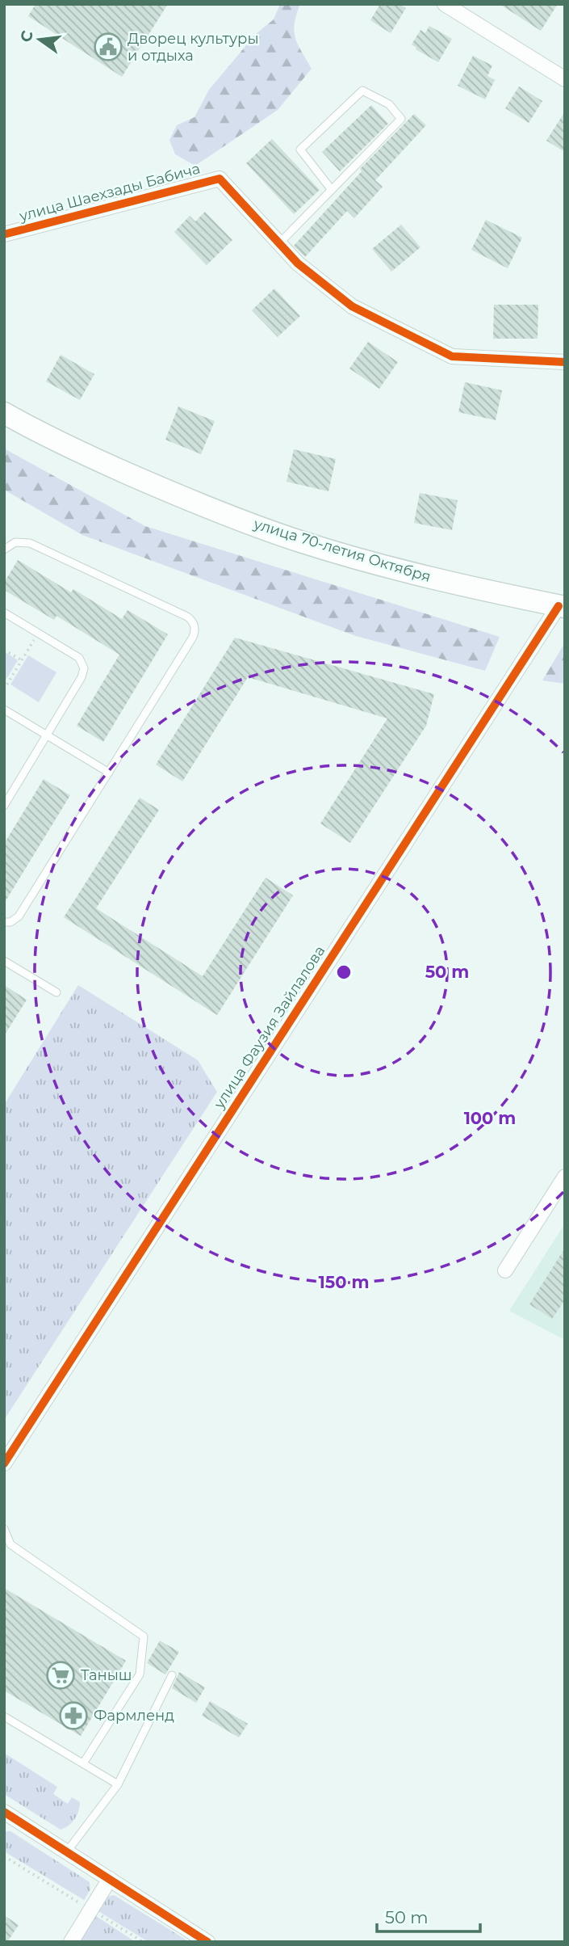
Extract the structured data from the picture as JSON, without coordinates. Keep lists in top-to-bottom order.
{
  "streets": {
    "main road": ["улица 70-летия Октября"],
    "street": ["улица Шаехзады Бабича", "улица Фаузия Зайлалова"]
  },
  "crossings": [
    ["улица 70-летия Октября", "улица Фаузия Зайлалова"]
  ],
  "places": {
    "public building": ["Дворец культуры и отдыха"],
    "supermarket": ["Таныш"],
    "pharmacy": ["Фармленд"]
  },
  "scale_bar": "50 m",
  "north": "left",
  "rings": ["50 m", "100 m", "150 m"]
}
